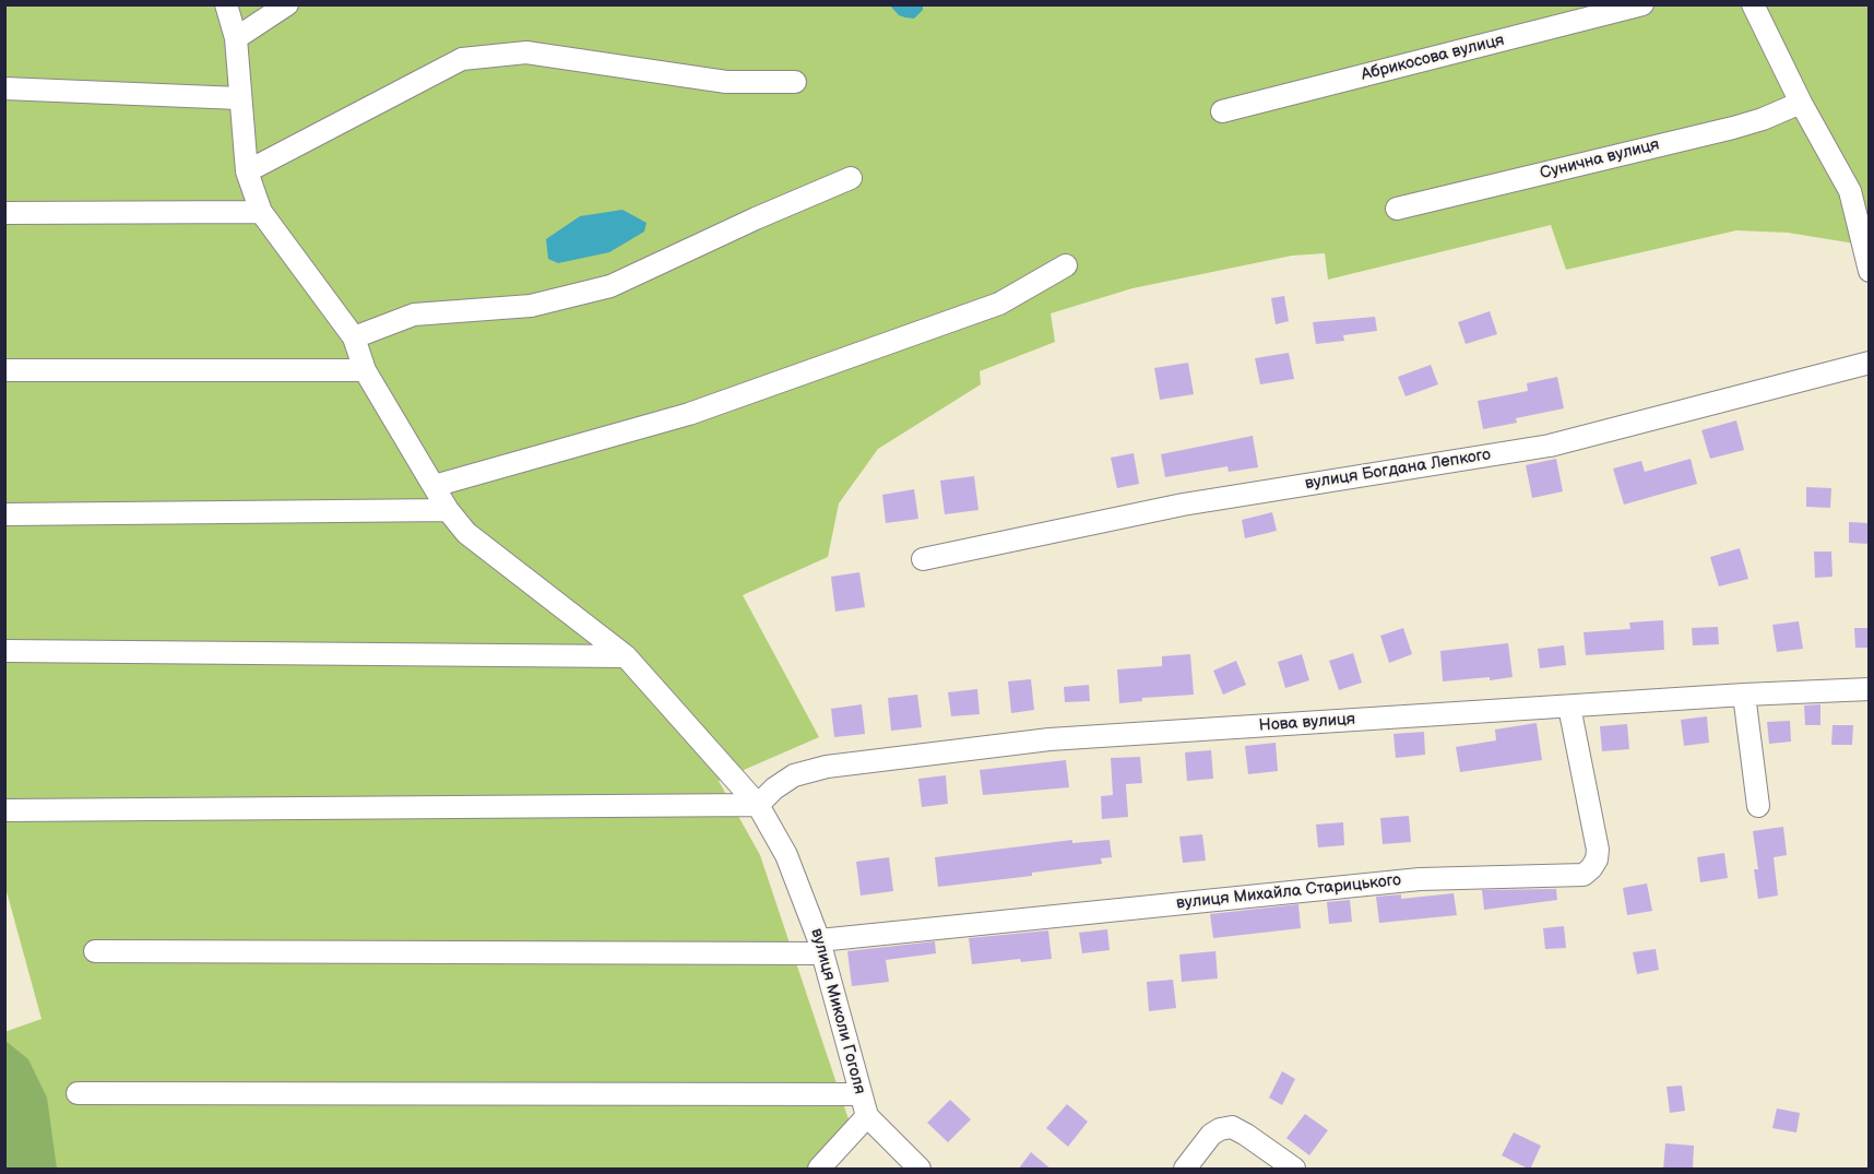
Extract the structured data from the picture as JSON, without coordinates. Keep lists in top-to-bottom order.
{
  "streets": {
    "street": [
      "Абрикосова вулиця",
      "Сунична вулиця",
      "вулиця Богдана Лепкого",
      "Нова вулиця",
      "вулиця Михайла Старицького",
      "вулиця Миколи Гоголя"
    ]
  },
  "crossings": [
    ["Нова вулиця", "вулиця Михайла Старицького"],
    ["Нова вулиця", "вулиця Миколи Гоголя"],
    ["вулиця Михайла Старицького", "вулиця Миколи Гоголя"]
  ]
}
